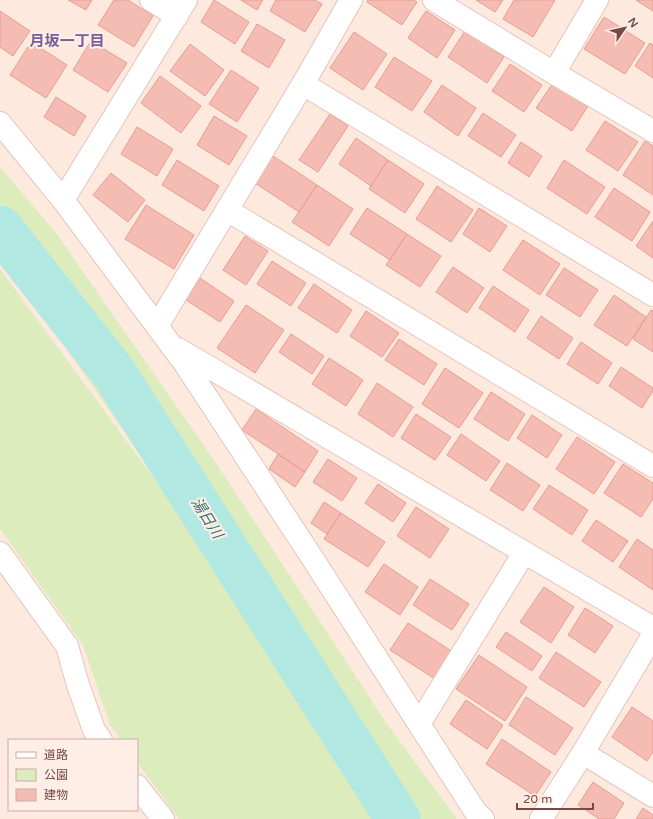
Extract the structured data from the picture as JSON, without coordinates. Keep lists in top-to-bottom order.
{
  "districts": ["月坂一丁目"],
  "water": ["湯日川"],
  "legend": ["道路", "公園", "建物"],
  "scale_bar": "20 m",
  "north": "top right"
}
